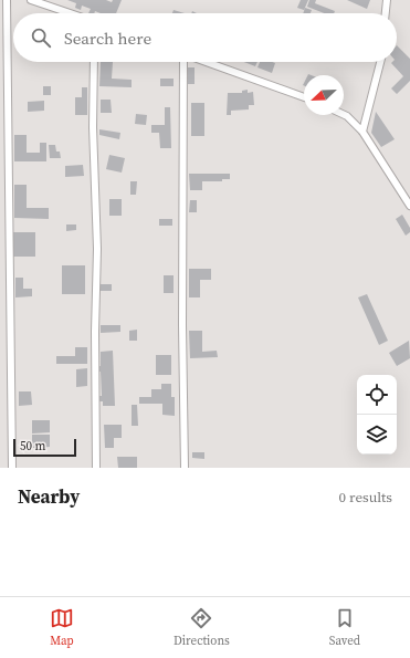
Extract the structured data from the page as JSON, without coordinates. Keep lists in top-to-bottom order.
{
  "scale_bar": "50 m",
  "north": "bottom left",
  "page": {
    "search": "Search here",
    "scale": "50 m",
    "heading": ["Nearby", "0 results"],
    "nav": ["Map", "Directions", "Saved"]
  }
}
